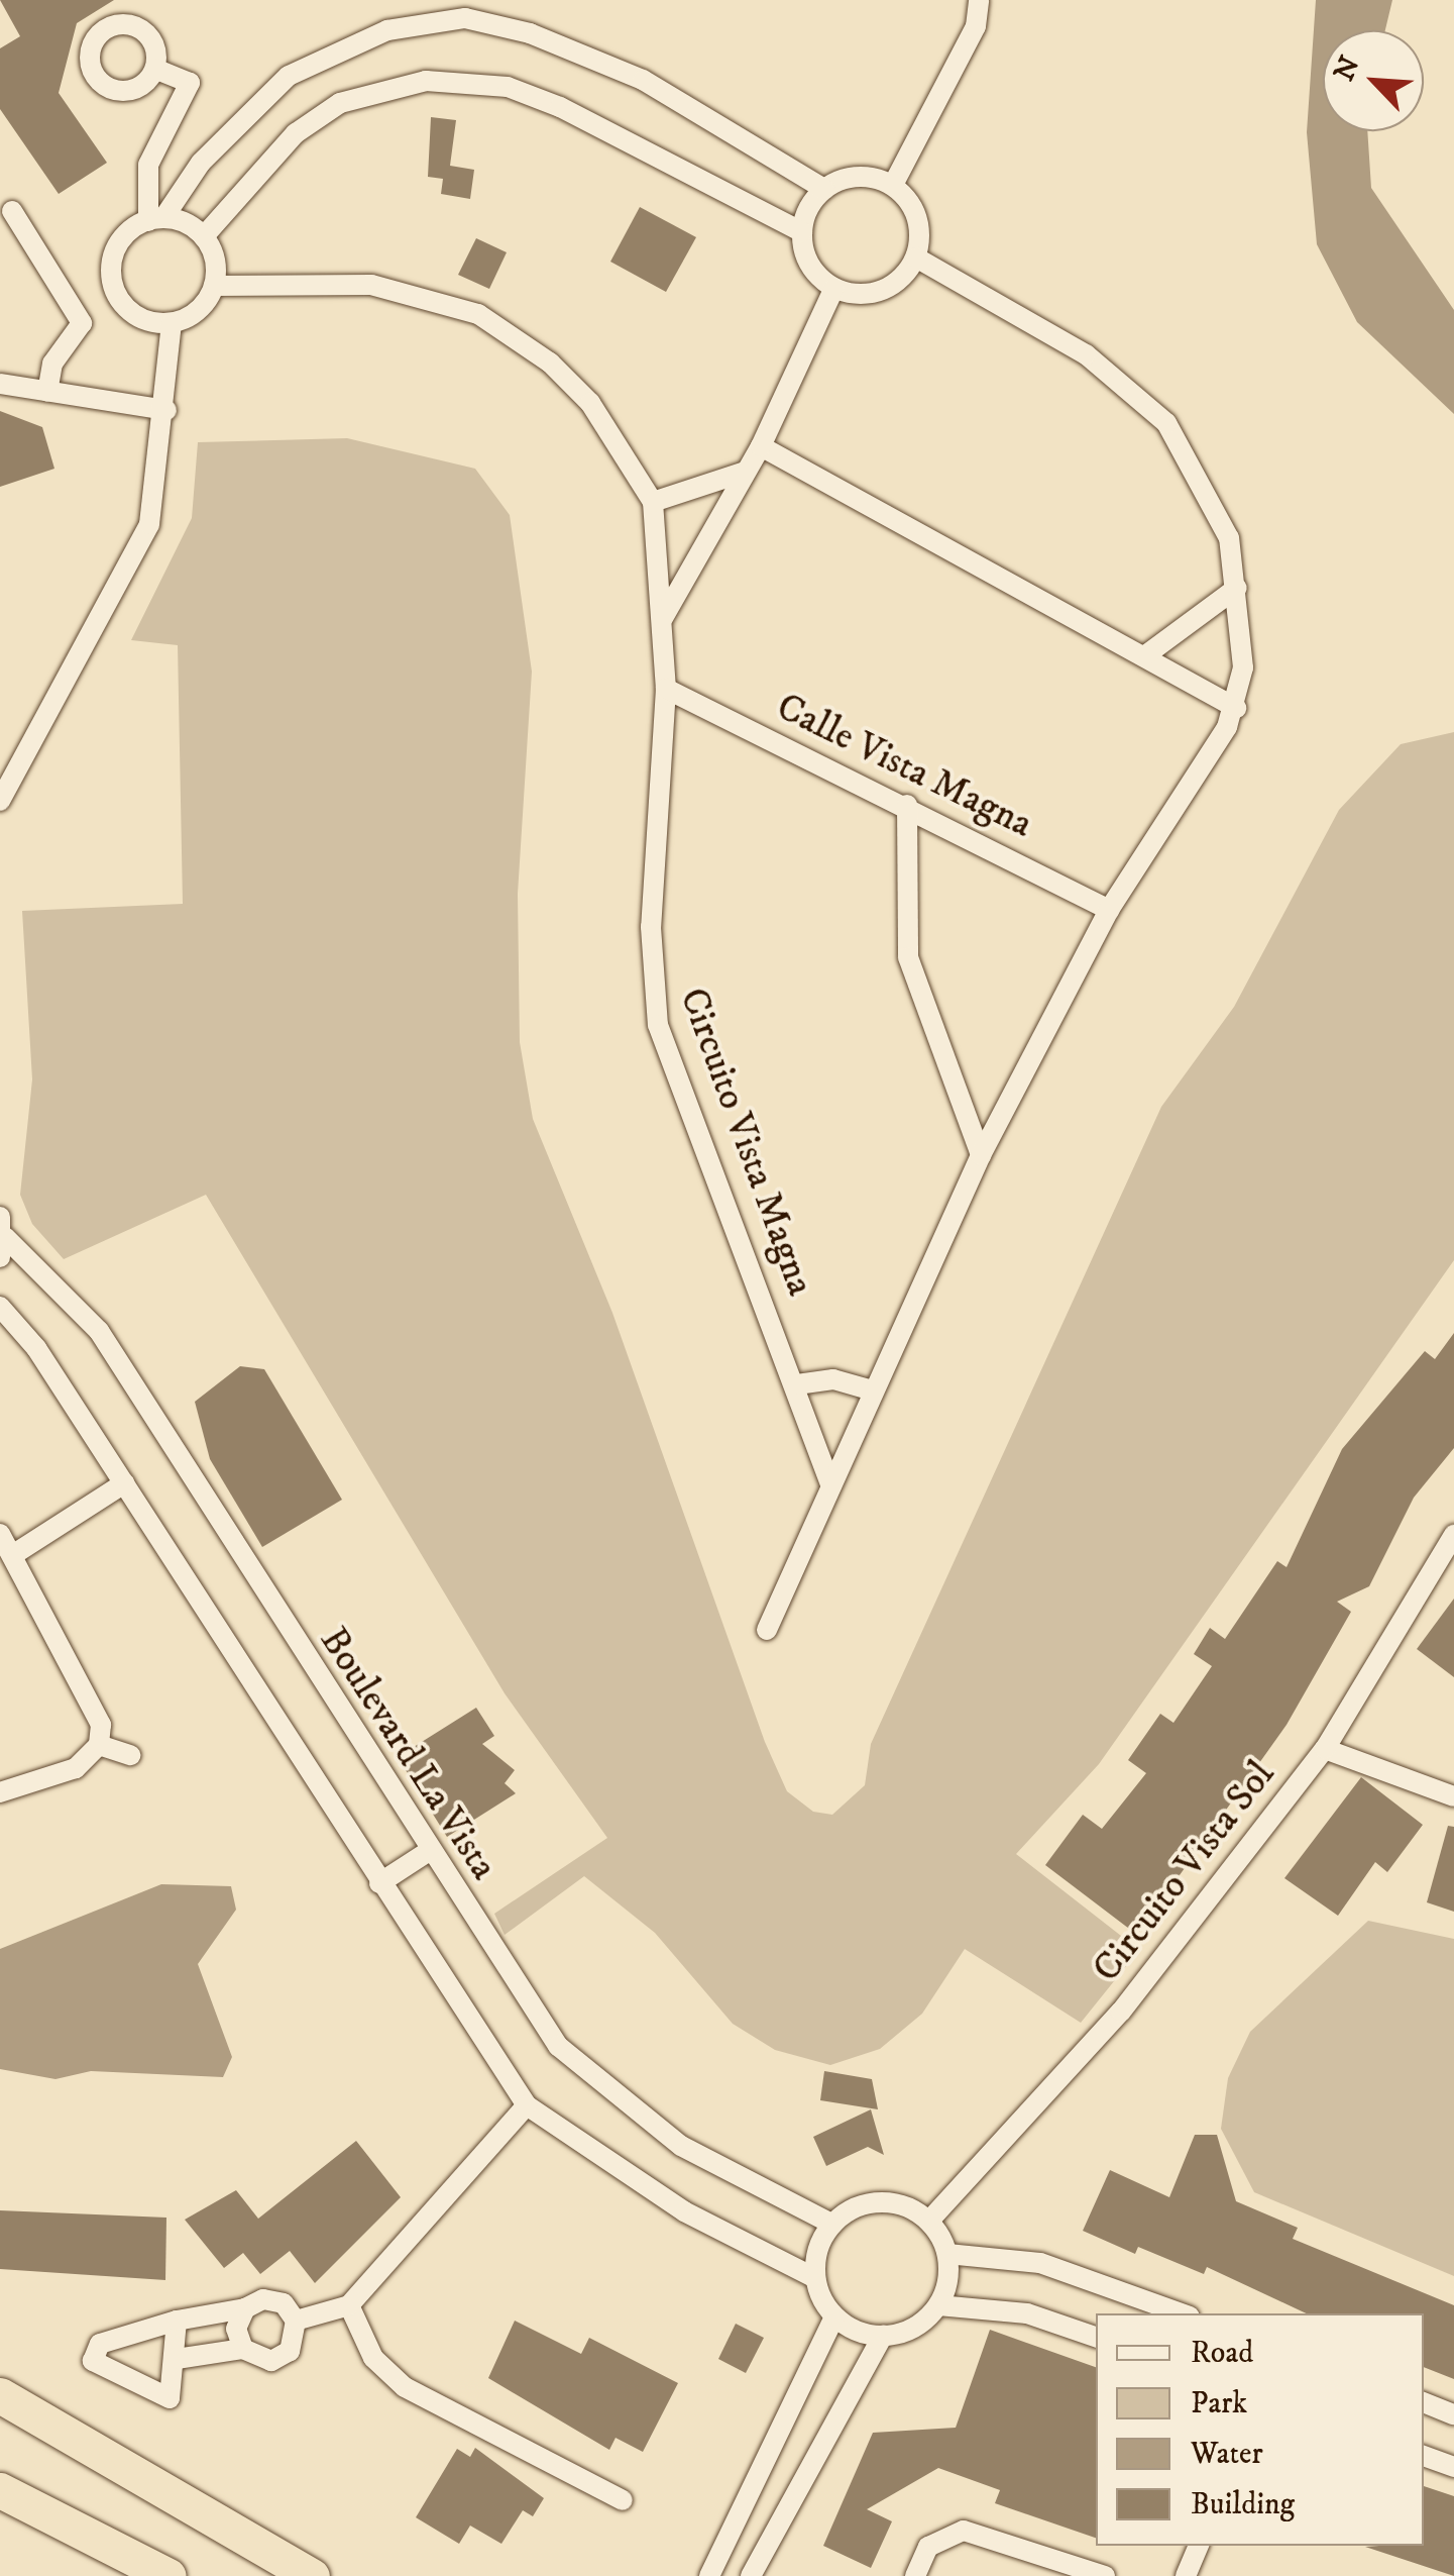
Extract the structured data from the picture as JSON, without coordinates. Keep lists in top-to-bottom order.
{
  "streets": {
    "street": [
      "Calle Vista Magna",
      "Circuito Vista Magna",
      "Boulevard La Vista",
      "Circuito Vista Sol"
    ]
  },
  "crossings": [
    ["Calle Vista Magna", "Circuito Vista Magna"],
    ["Boulevard La Vista", "Circuito Vista Sol"]
  ],
  "legend": [
    "Road",
    "Park",
    "Water",
    "Building"
  ],
  "north": "top left"
}
